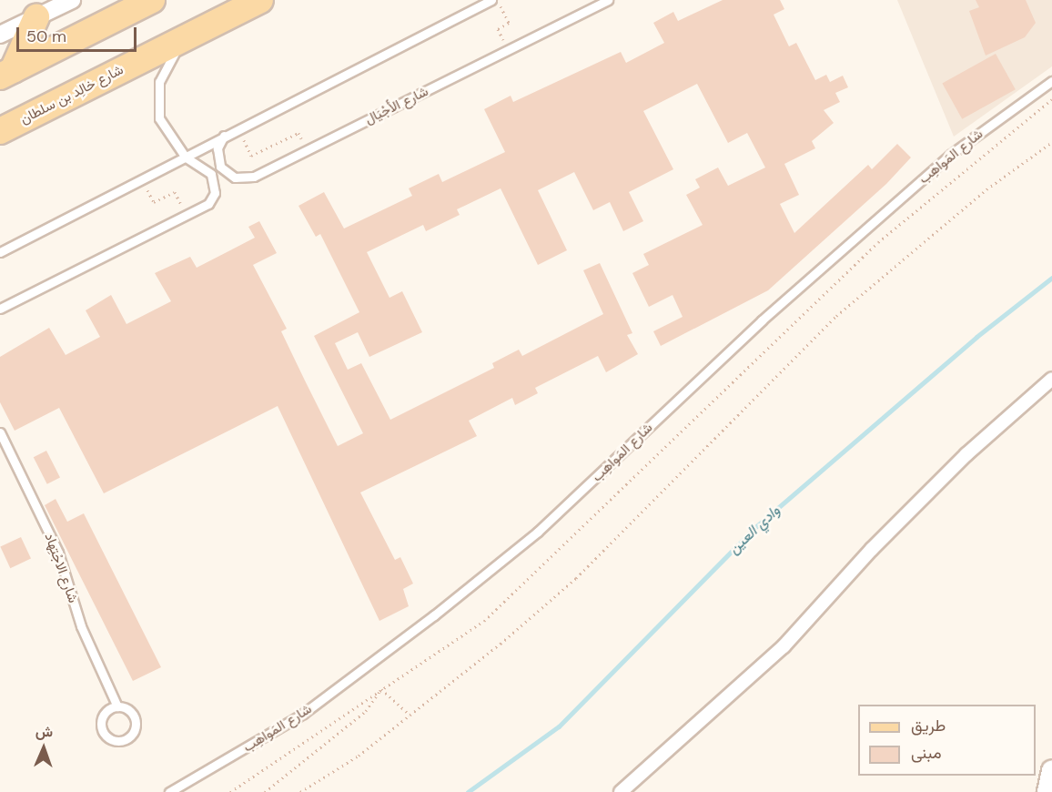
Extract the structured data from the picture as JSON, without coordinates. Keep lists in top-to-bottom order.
{
  "streets": {
    "main road": ["شارع خالِد بن سلطان"],
    "lane": ["شارع الأَجْيَال", "شارع المَواهِب", "شارع الاجْتِهاد"]
  },
  "water": ["وادي العين"],
  "legend": ["طريق", "مبنى"],
  "scale_bar": "50 m",
  "north": "top"
}
